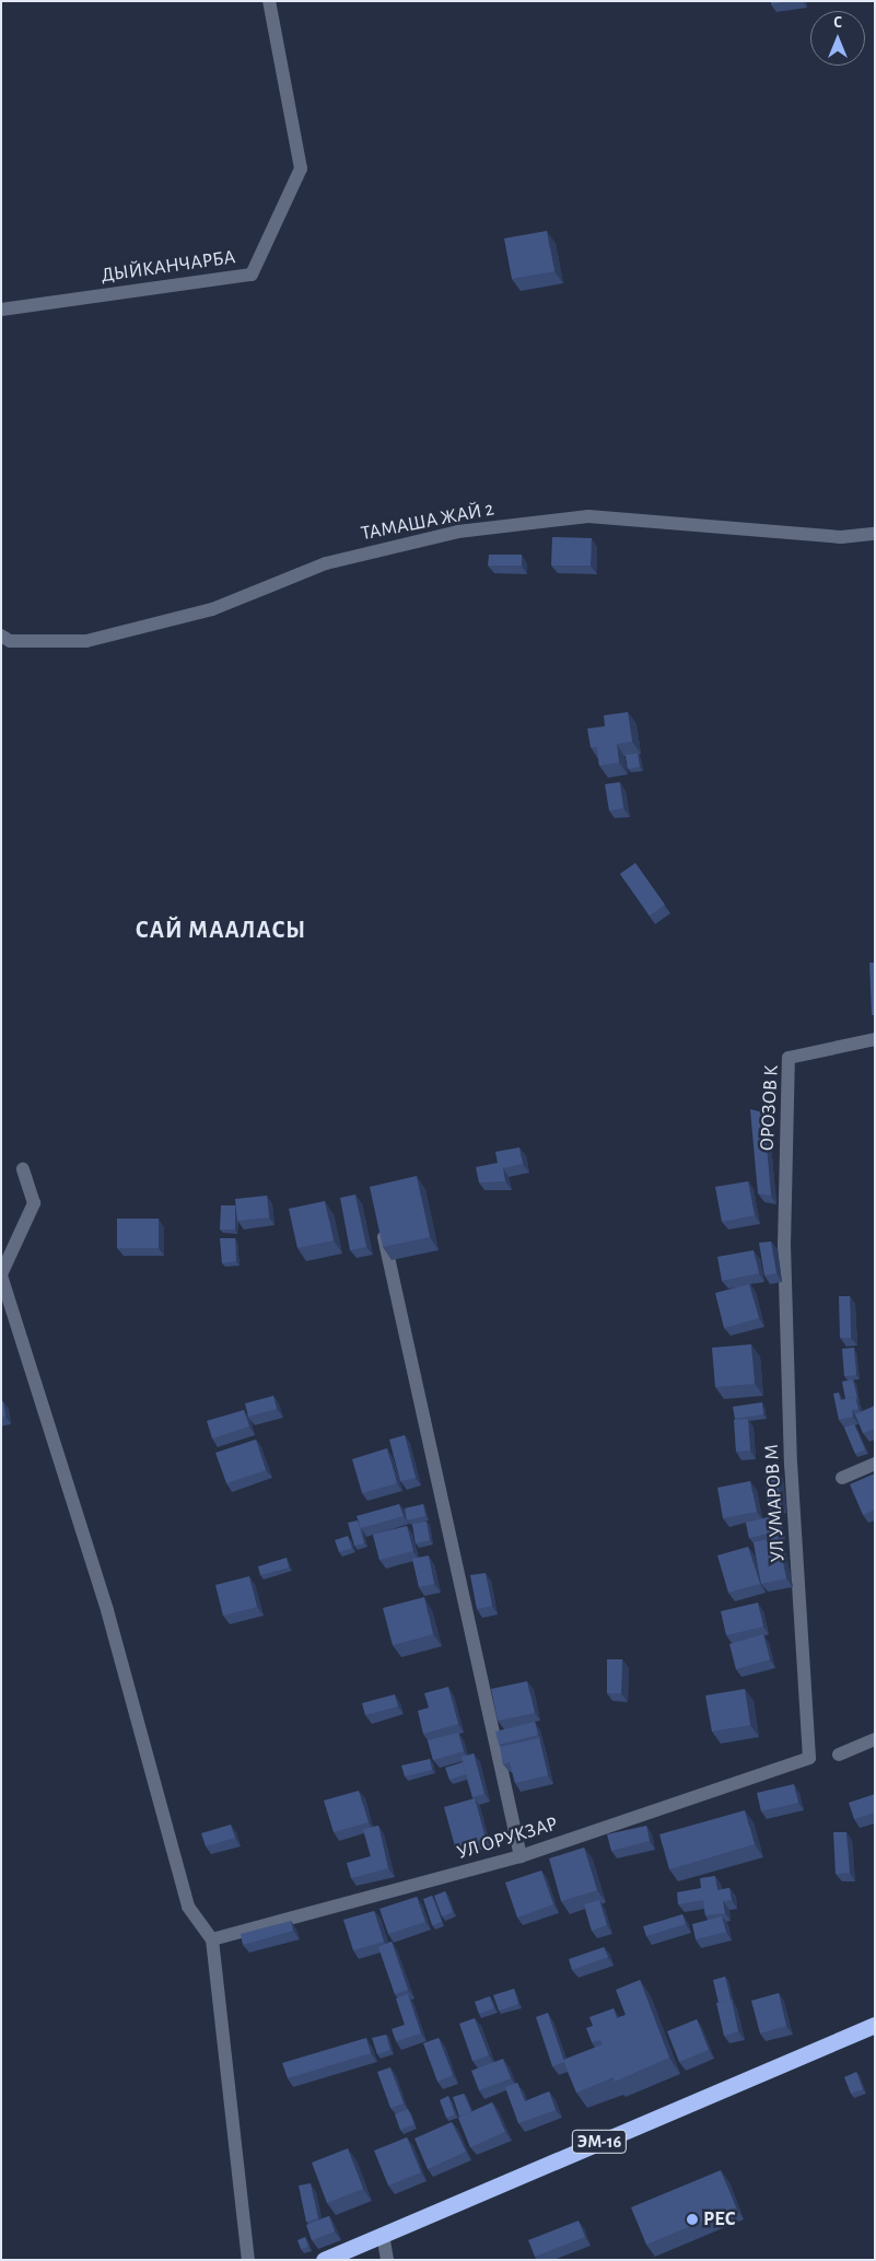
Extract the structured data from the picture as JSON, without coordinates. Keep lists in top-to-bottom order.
{
  "streets": {
    "highway": ["ЭМ-16"],
    "street": [
      "ДЫЙКАНЧАРБА",
      "ТАМАША ЖАЙ 2",
      "ОРОЗОВ К",
      "УЛ УМАРОВ М",
      "УЛ ОРУКЗАР"
    ]
  },
  "crossings": [
    ["ОРОЗОВ К", "УЛ УМАРОВ М"],
    ["УЛ УМАРОВ М", "УЛ ОРУКЗАР"]
  ],
  "districts": ["САЙ МААЛАСЫ"],
  "places": ["РЕС"],
  "north": "top"
}
